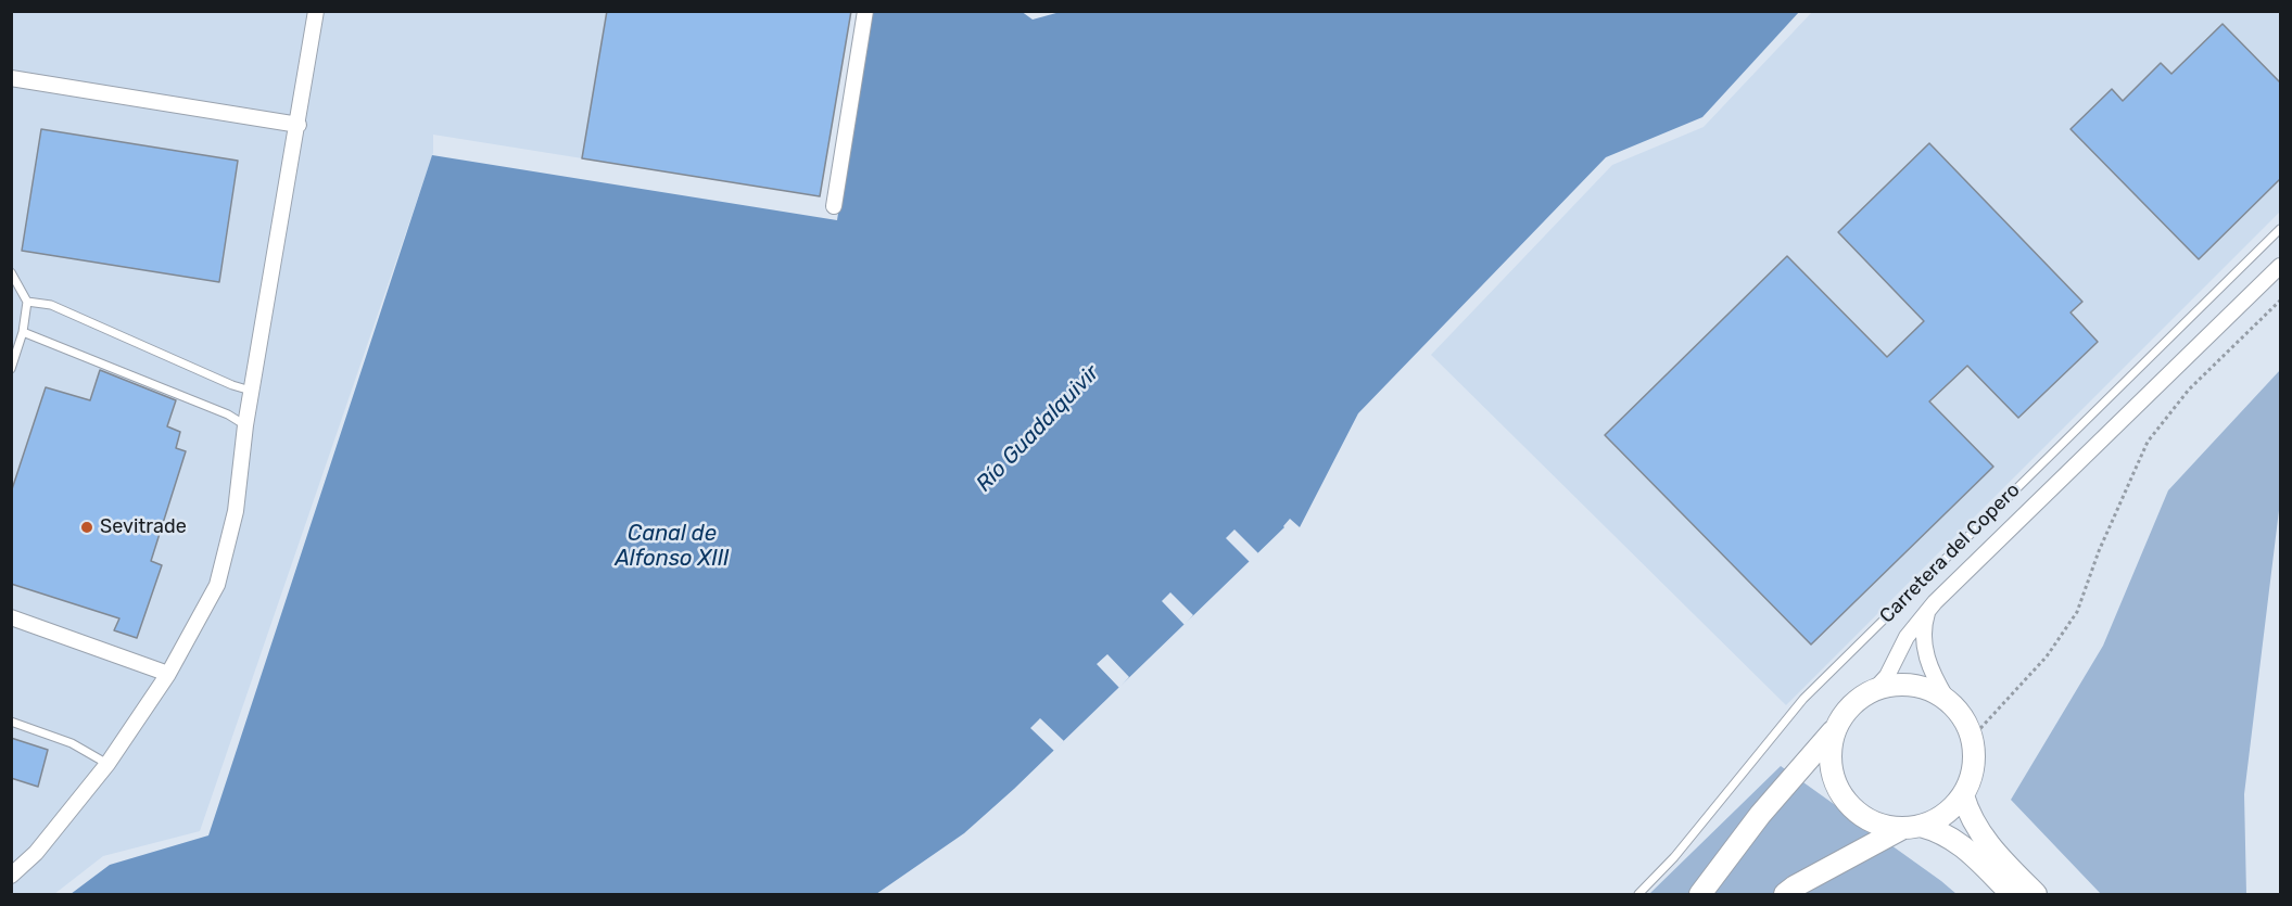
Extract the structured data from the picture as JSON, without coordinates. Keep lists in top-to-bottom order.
{
  "streets": {
    "lane": ["Carretera del Copero"]
  },
  "water": ["Río Guadalquivir", "Canal de Alfonso XIII"],
  "places": ["Sevitrade"]
}
